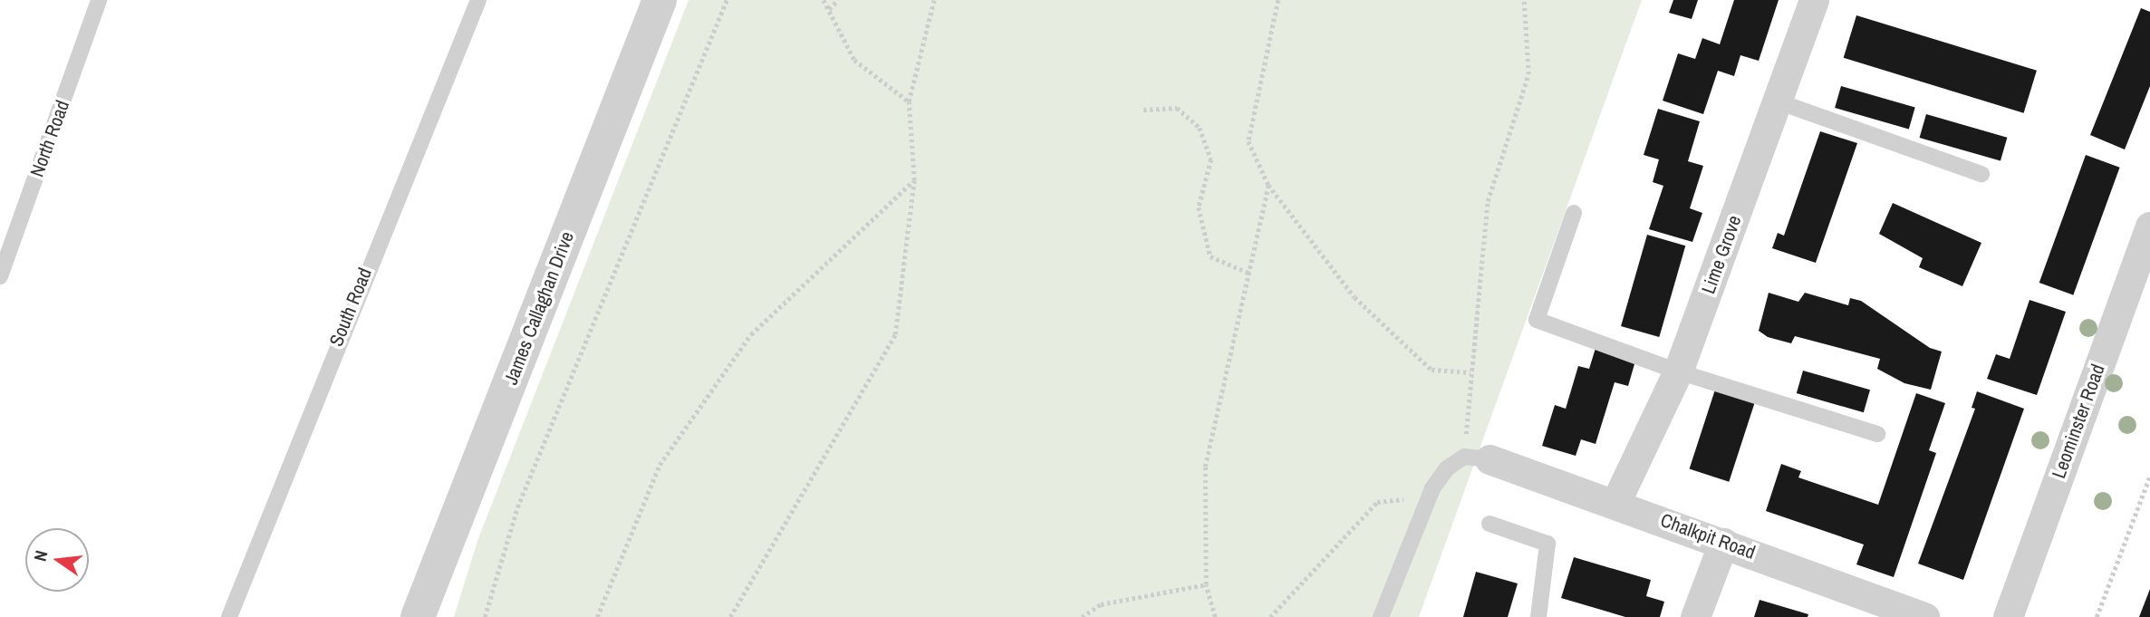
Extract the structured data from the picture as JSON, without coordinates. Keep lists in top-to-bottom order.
{
  "streets": {
    "street": [
      "Lime Grove",
      "James Callaghan Drive",
      "Leominster Road",
      "Chalkpit Road"
    ],
    "lane": ["North Road", "South Road"]
  },
  "crossings": [
    ["Lime Grove", "Chalkpit Road"]
  ],
  "north": "left"
}
